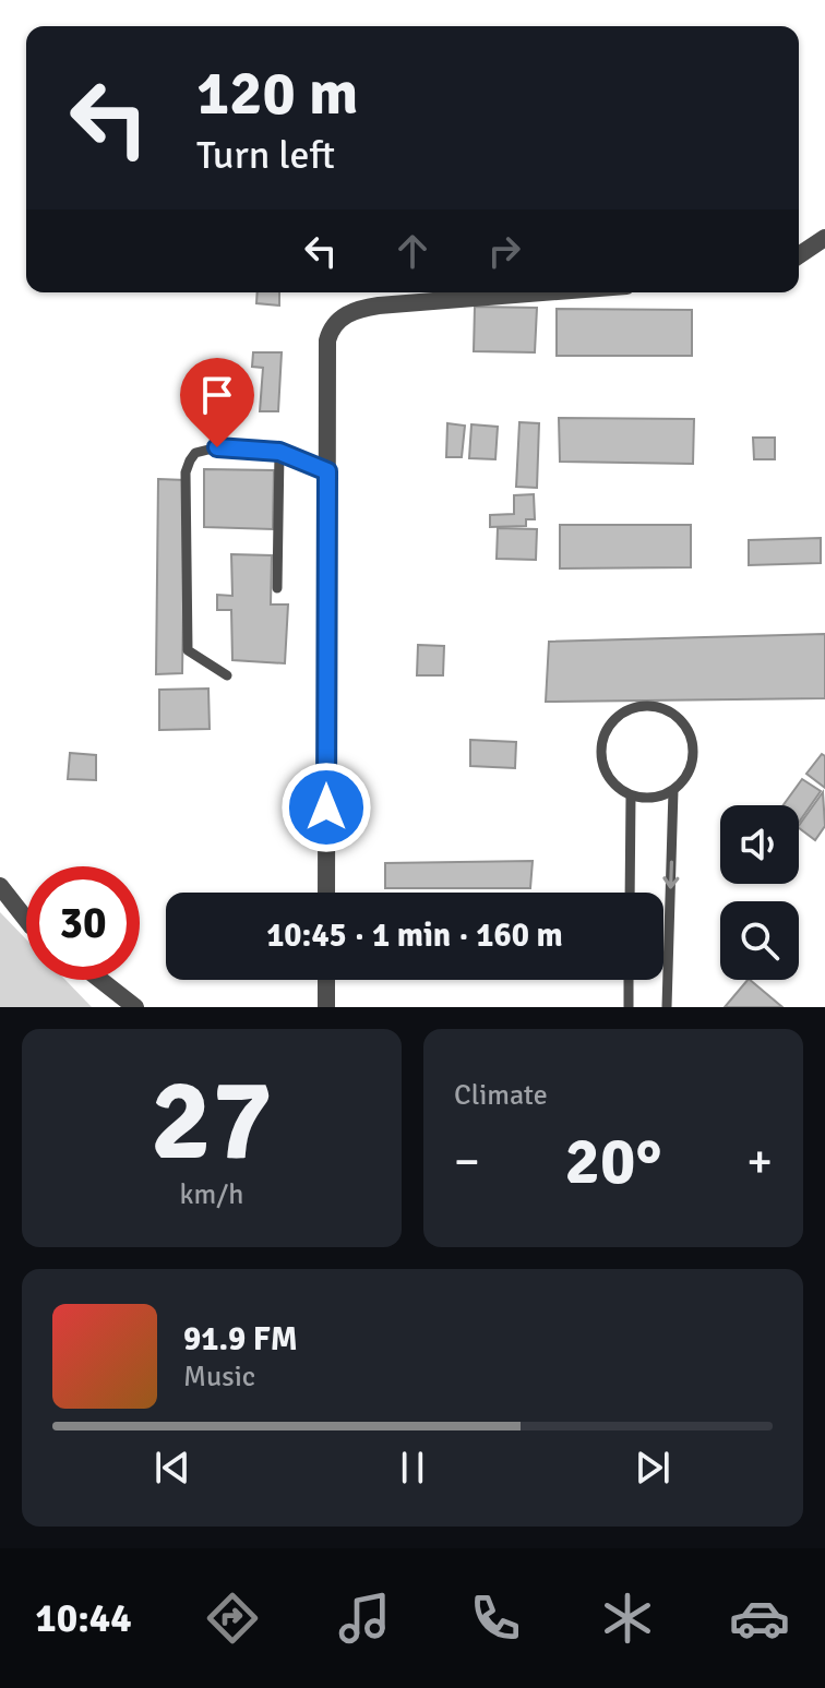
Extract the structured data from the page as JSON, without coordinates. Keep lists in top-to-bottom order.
{
  "page": {
    "turn": ["120 m", "Turn left"],
    "limit": "30",
    "trip": "10:45 · 1 min · 160 m",
    "tile": [
      ["27", "km/h"],
      "Climate"
    ],
    "heat": ["−", "20°", "+"],
    "song": ["91.9 FM", "Music"],
    "tabs": "10:44"
  }
}
